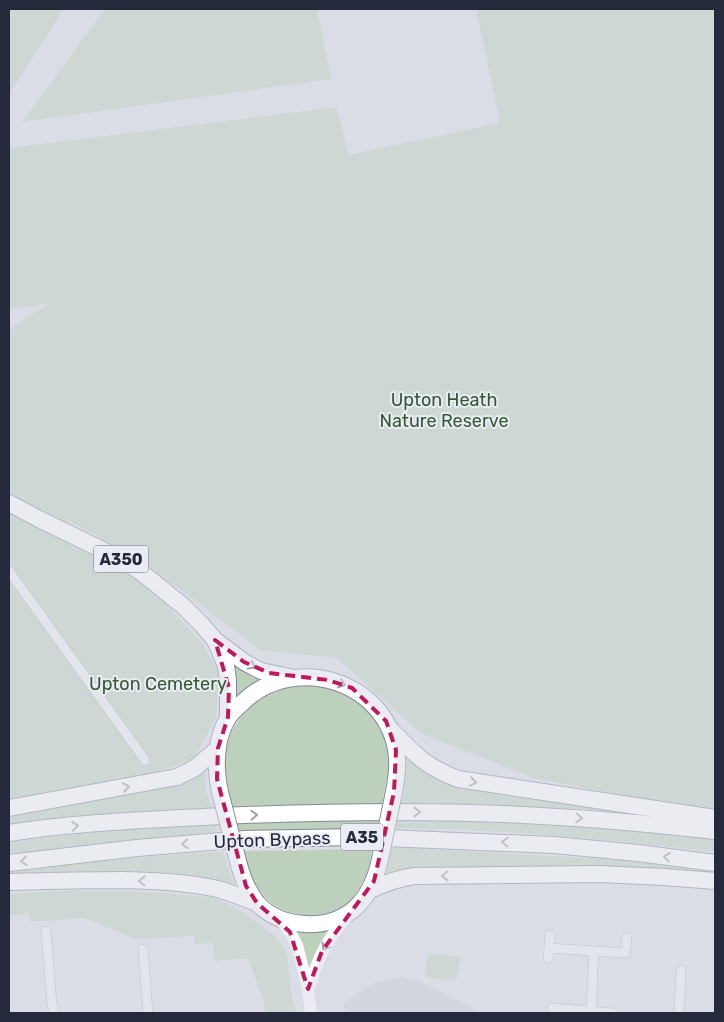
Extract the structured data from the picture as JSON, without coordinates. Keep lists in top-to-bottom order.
{
  "streets": {
    "highway": ["A350", "A35", "Upton Bypass"]
  },
  "parks": ["Upton Heath Nature Reserve", "Upton Cemetery"]
}
